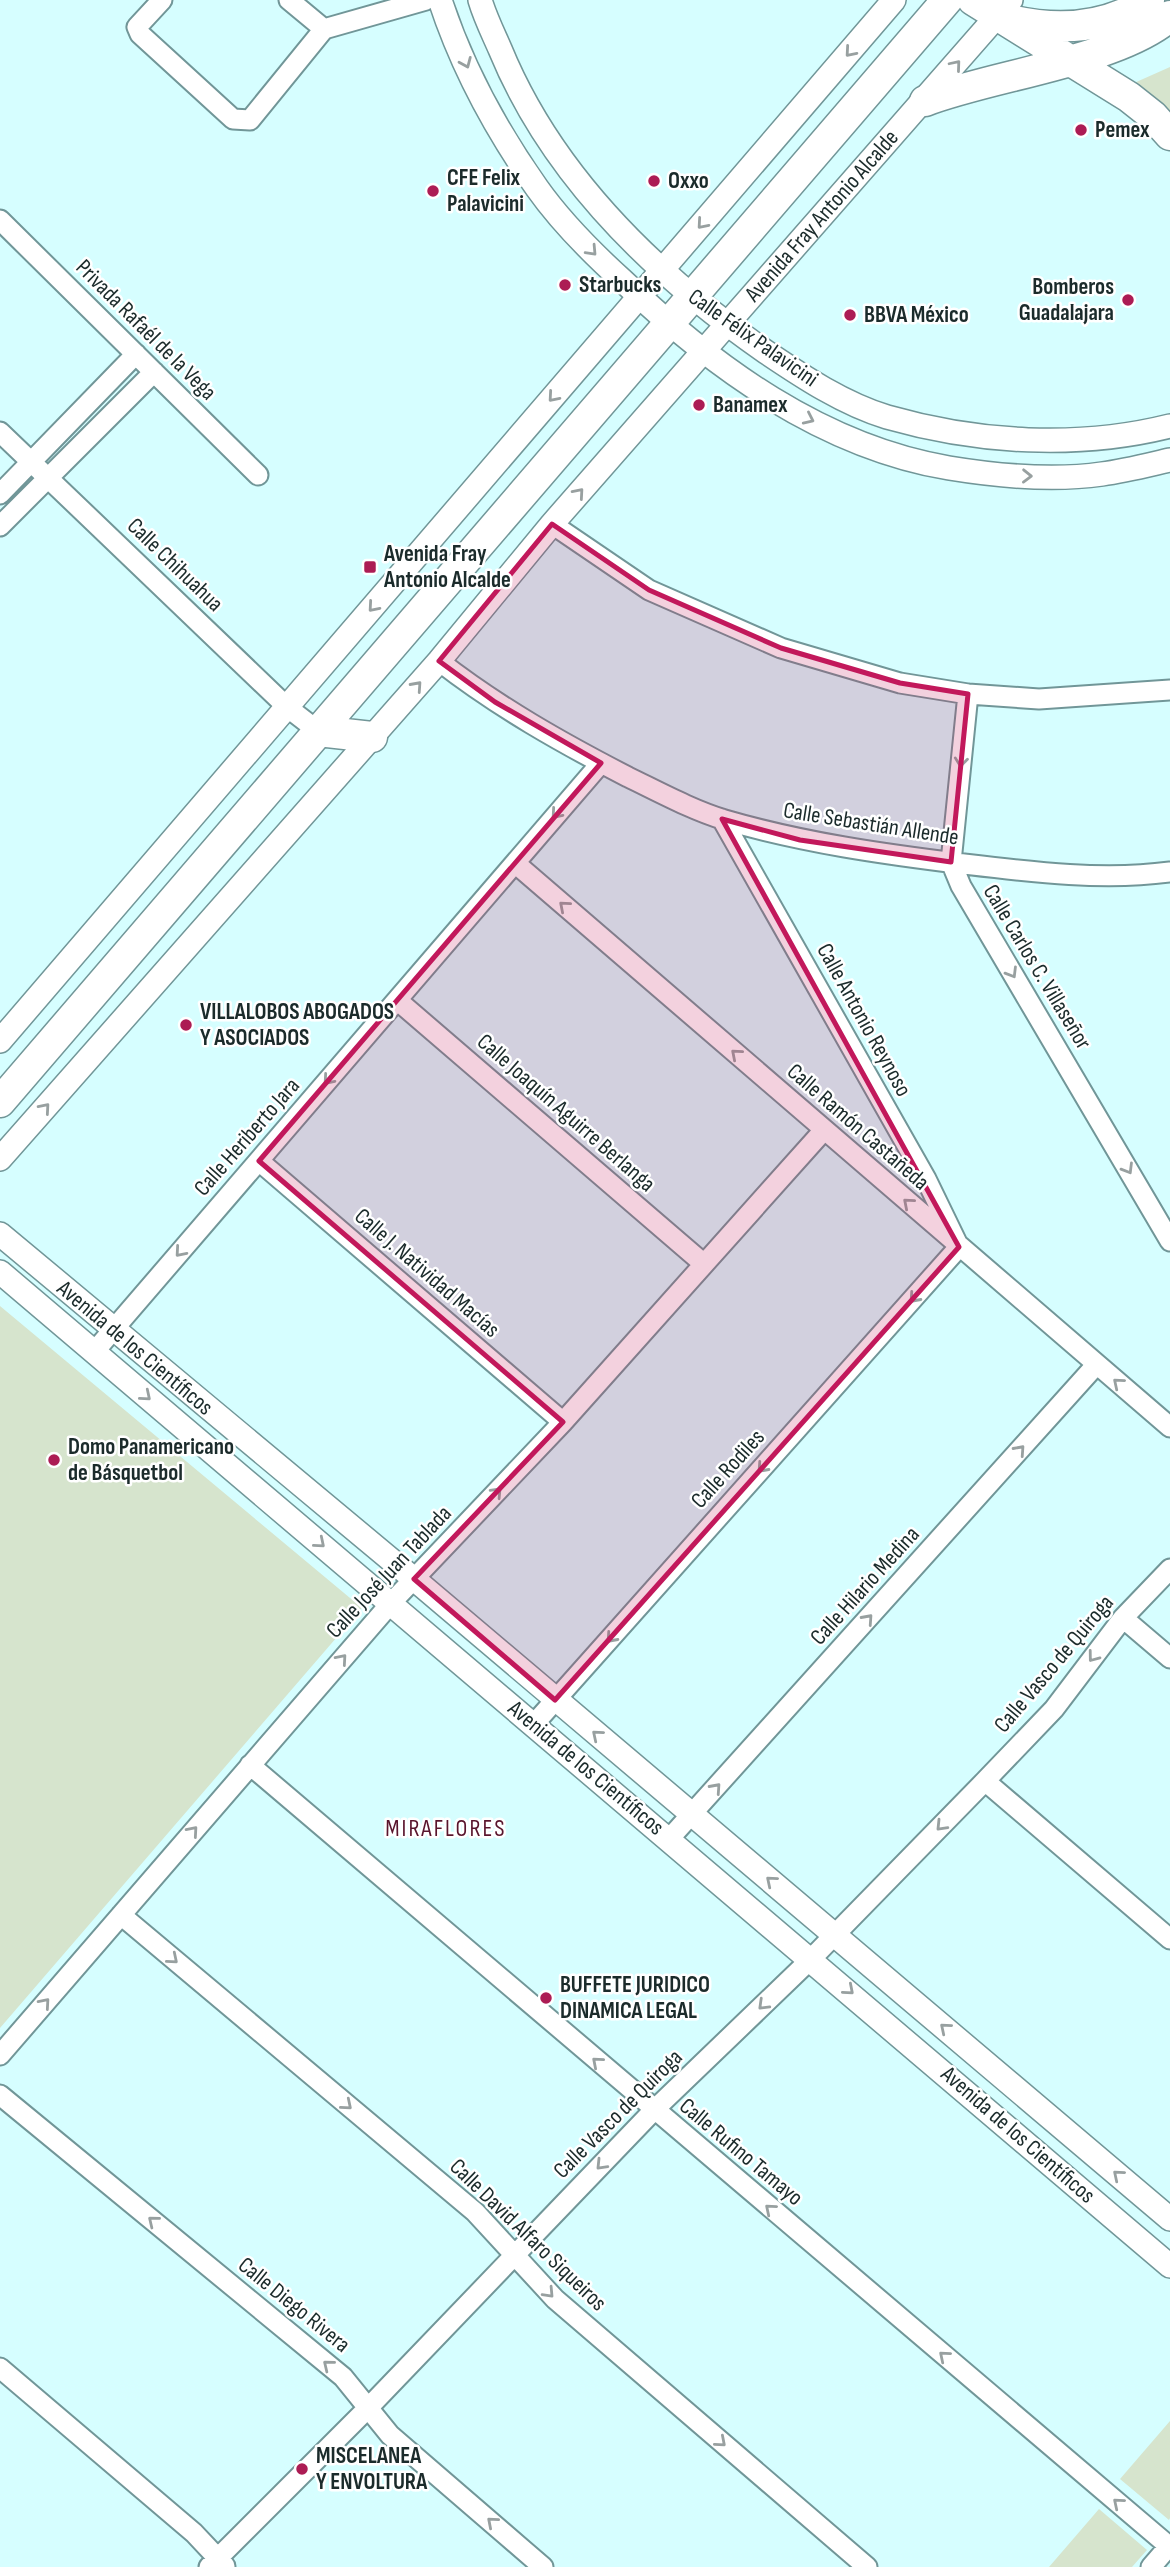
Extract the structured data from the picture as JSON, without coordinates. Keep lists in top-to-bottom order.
{
  "streets": {
    "street": [
      "Avenida Fray Antonio Alcalde",
      "Privada Rafaél de la Vega",
      "Calle Félix Palavicini",
      "Calle Chihuahua",
      "Calle Sebastián Allende",
      "Calle Carlos C. Villaseñor",
      "Calle Antonio Reynoso",
      "Calle Joaquín Aguirre Berlanga",
      "Calle Ramón Castañeda",
      "Calle Heriberto Jara",
      "Calle J. Natividad Macías",
      "Avenida de los Científicos",
      "Calle Rodiles",
      "Calle José Juan Tablada",
      "Calle Hilario Medina",
      "Calle Vasco de Quiroga",
      "Calle Rufino Tamayo",
      "Calle David Alfaro Siqueiros",
      "Calle Diego Rivera"
    ]
  },
  "crossings": [
    ["Avenida Fray Antonio Alcalde", "Calle Félix Palavicini"],
    ["Avenida Fray Antonio Alcalde", "Calle Sebastián Allende"],
    ["Calle Sebastián Allende", "Calle Carlos C. Villaseñor"],
    ["Calle Sebastián Allende", "Calle Antonio Reynoso"],
    ["Calle Sebastián Allende", "Calle Heriberto Jara"],
    ["Calle Antonio Reynoso", "Calle Ramón Castañeda"],
    ["Calle Antonio Reynoso", "Calle Rodiles"],
    ["Calle Joaquín Aguirre Berlanga", "Calle Heriberto Jara"],
    ["Calle Joaquín Aguirre Berlanga", "Calle José Juan Tablada"],
    ["Calle Ramón Castañeda", "Calle Heriberto Jara"],
    ["Calle Ramón Castañeda", "Calle Rodiles"],
    ["Calle Ramón Castañeda", "Calle José Juan Tablada"],
    ["Calle Ramón Castañeda", "Calle Hilario Medina"],
    ["Calle Heriberto Jara", "Calle J. Natividad Macías"],
    ["Calle Heriberto Jara", "Avenida de los Científicos"],
    ["Calle J. Natividad Macías", "Calle José Juan Tablada"],
    ["Avenida de los Científicos", "Calle Rodiles"],
    ["Avenida de los Científicos", "Calle José Juan Tablada"],
    ["Avenida de los Científicos", "Calle Hilario Medina"],
    ["Avenida de los Científicos", "Calle Vasco de Quiroga"],
    ["Calle José Juan Tablada", "Calle Rufino Tamayo"],
    ["Calle José Juan Tablada", "Calle David Alfaro Siqueiros"],
    ["Calle Vasco de Quiroga", "Calle Rufino Tamayo"],
    ["Calle Vasco de Quiroga", "Calle David Alfaro Siqueiros"],
    ["Calle Vasco de Quiroga", "Calle Diego Rivera"]
  ],
  "one_way": [
    "Calle Carlos C. Villaseñor",
    "Calle Ramón Castañeda",
    "Calle Heriberto Jara",
    "Calle Rodiles",
    "Calle José Juan Tablada",
    "Calle Hilario Medina",
    "Calle Vasco de Quiroga",
    "Calle Rufino Tamayo",
    "Calle David Alfaro Siqueiros",
    "Calle Diego Rivera"
  ],
  "districts": ["MIRAFLORES"],
  "places": {
    "other": [
      "Pemex",
      "Oxxo",
      "CFE Felix Palavicini",
      "Starbucks",
      "Bomberos Guadalajara",
      "BBVA México",
      "Banamex",
      "VILLALOBOS ABOGADOS Y ASOCIADOS",
      "Domo Panamericano de Básquetbol",
      "BUFFETE JURIDICO DINAMICA LEGAL",
      "MISCELANEA Y ENVOLTURA"
    ],
    "transit": ["Avenida Fray Antonio Alcalde"]
  }
}
